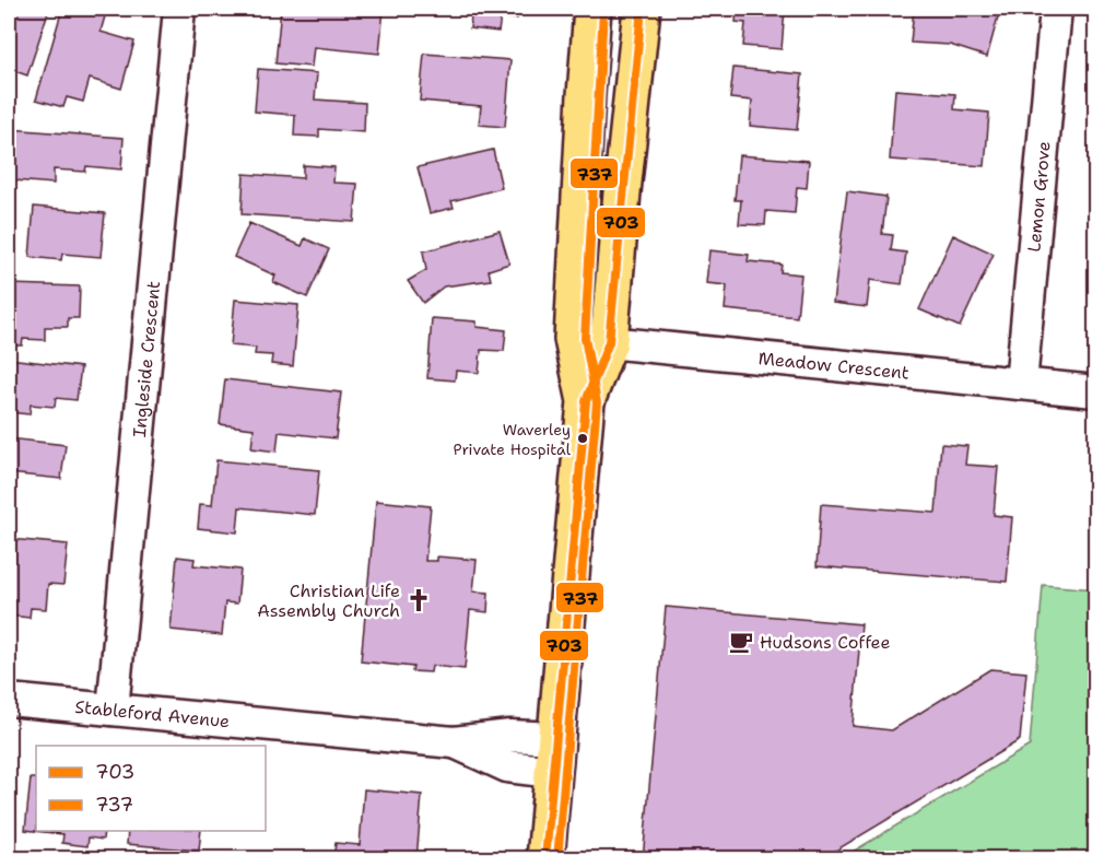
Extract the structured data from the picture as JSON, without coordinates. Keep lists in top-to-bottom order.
{
  "streets": {
    "street": [
      "Lemon Grove",
      "Ingleside Crescent",
      "Meadow Crescent",
      "Stableford Avenue"
    ]
  },
  "crossings": [
    ["Lemon Grove", "Meadow Crescent"],
    ["Ingleside Crescent", "Stableford Avenue"]
  ],
  "places": {
    "other": ["Waverley Private Hospital"],
    "church": ["Christian Life Assembly Church"],
    "cafe": ["Hudsons Coffee"]
  },
  "lines": ["transit line 703", "transit line 737"],
  "legend": ["703", "737"]
}
